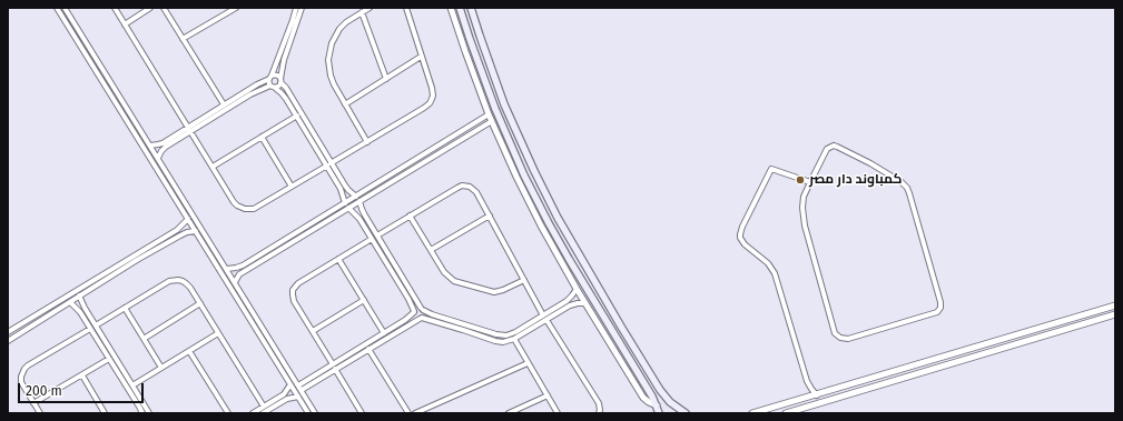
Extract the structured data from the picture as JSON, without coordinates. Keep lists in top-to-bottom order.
{
  "places": ["كمباوند دار مصر"],
  "scale_bar": "200 m"
}
